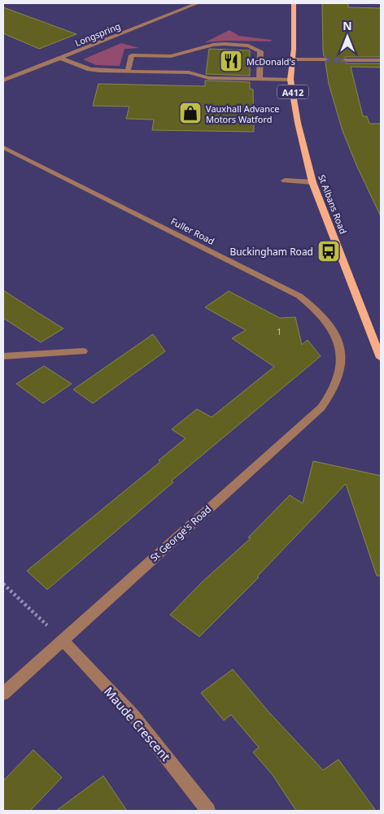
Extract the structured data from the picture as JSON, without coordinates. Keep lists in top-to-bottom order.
{
  "streets": {
    "main road": ["A412", "St Albans Road"],
    "street": [
      "Longspring",
      "Fuller Road",
      "St George's Road",
      "Maude Crescent"
    ]
  },
  "crossings": [
    ["Fuller Road", "St George's Road"],
    ["St George's Road", "Maude Crescent"]
  ],
  "places": {
    "restaurant": ["McDonald's"],
    "shop": ["Vauxhall Advance Motors Watford"],
    "bus stop": ["Buckingham Road"]
  },
  "house_numbers": ["1"],
  "north": "top"
}
